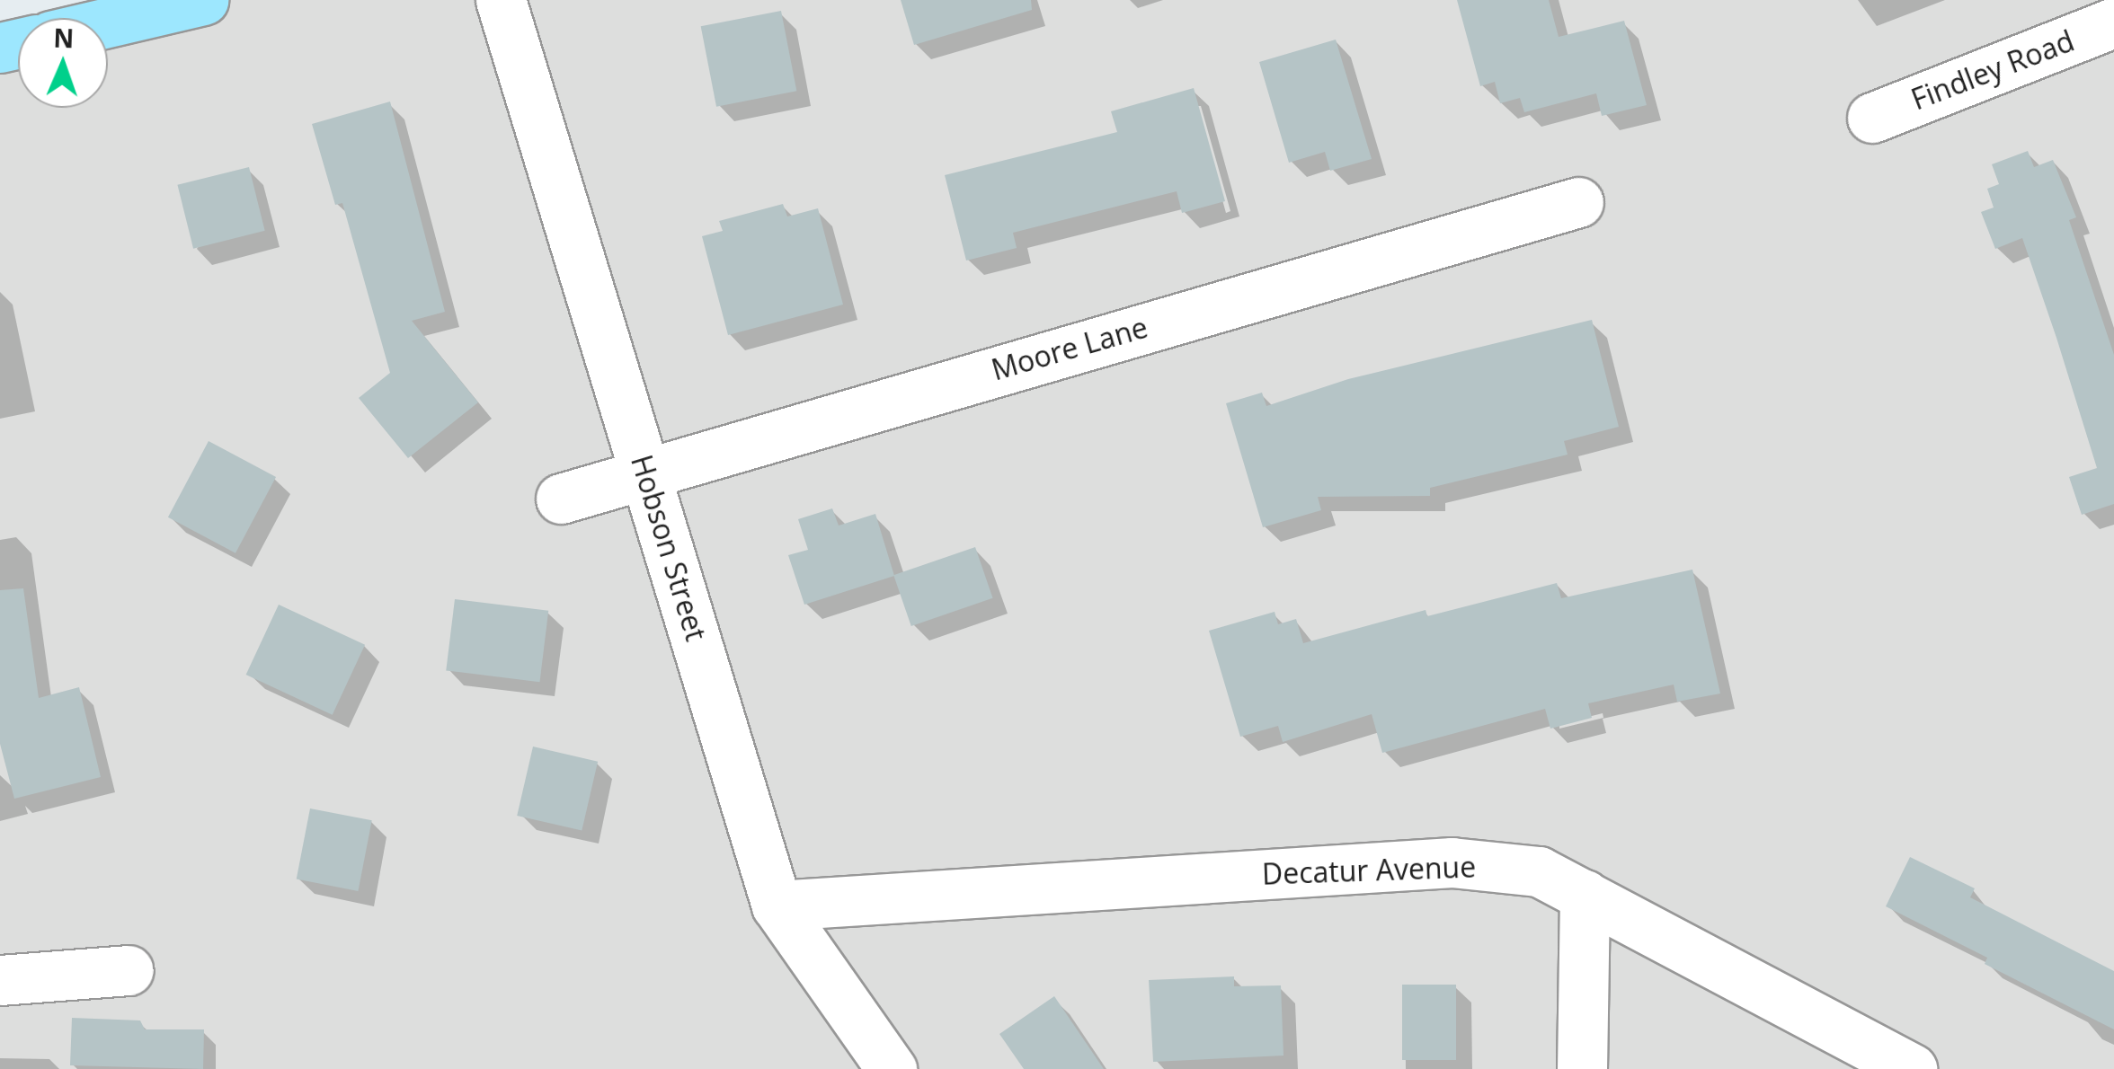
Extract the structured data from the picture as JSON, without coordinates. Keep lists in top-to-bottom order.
{
  "streets": {
    "street": [
      "Findley Road",
      "Moore Lane",
      "Hobson Street",
      "Decatur Avenue"
    ]
  },
  "crossings": [
    ["Moore Lane", "Hobson Street"],
    ["Hobson Street", "Decatur Avenue"]
  ],
  "north": "top"
}
